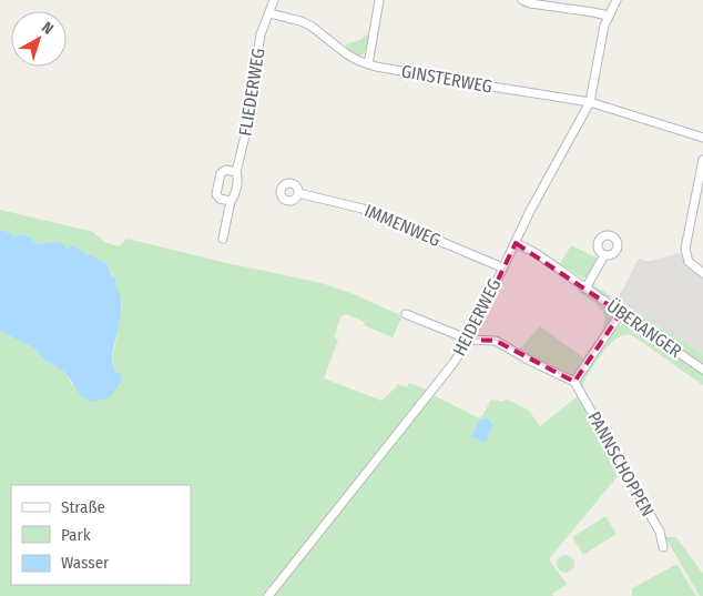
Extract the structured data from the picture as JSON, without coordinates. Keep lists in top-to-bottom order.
{
  "streets": {
    "street": [
      "GINSTERWEG",
      "FLIEDERWEG",
      "IMMENWEG",
      "HEIDERWEG",
      "ÜBERANGER",
      "PANNSCHOPPEN"
    ]
  },
  "crossings": [
    ["GINSTERWEG", "HEIDERWEG"],
    ["IMMENWEG", "HEIDERWEG"],
    ["HEIDERWEG", "ÜBERANGER"]
  ],
  "legend": ["Straße", "Park", "Wasser"],
  "north": "top right"
}
